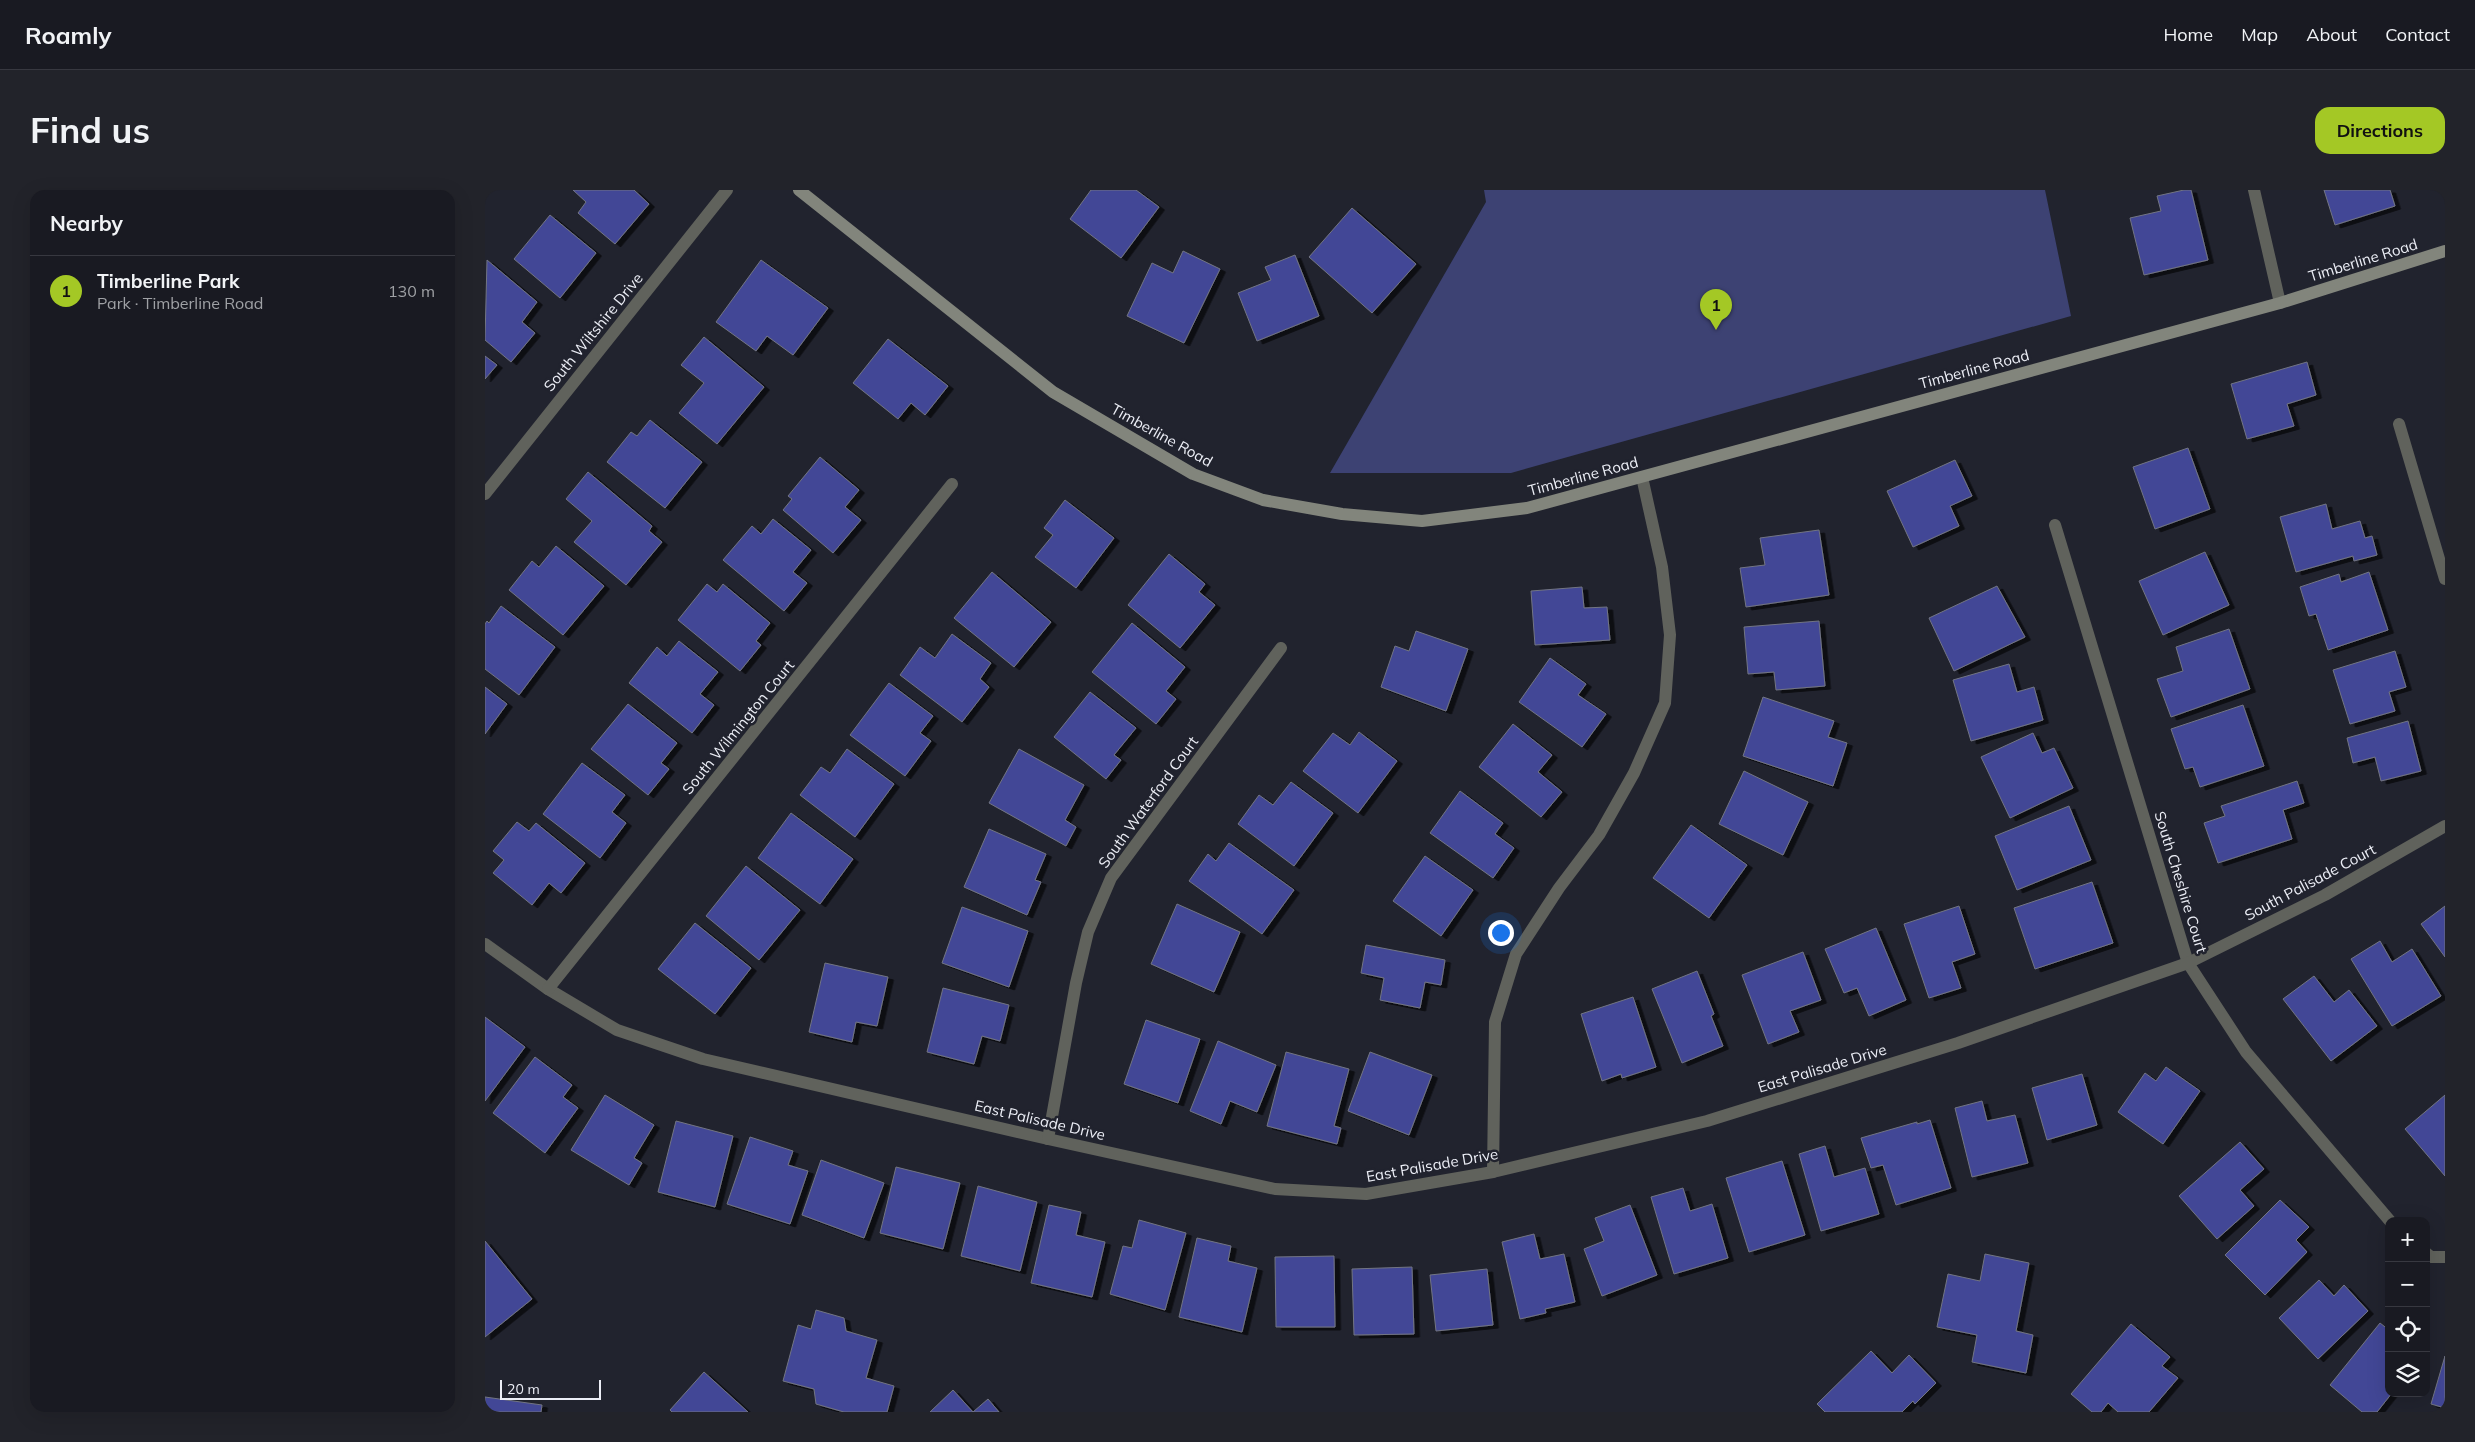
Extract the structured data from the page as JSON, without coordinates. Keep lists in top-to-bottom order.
{
  "streets": {
    "street": [
      "Timberline Road",
      "South Wiltshire Drive",
      "South Wilmington Court",
      "South Waterford Court",
      "South Cheshire Court",
      "South Palisade Court",
      "East Palisade Drive"
    ]
  },
  "crossings": [
    ["South Wilmington Court", "East Palisade Drive"],
    ["South Waterford Court", "East Palisade Drive"],
    ["South Cheshire Court", "South Palisade Court"],
    ["South Cheshire Court", "East Palisade Drive"],
    ["South Palisade Court", "East Palisade Drive"]
  ],
  "scale_bar": "20 m",
  "page": {
    "header": "Roamly",
    "nav": [
      "Home",
      "Map",
      "About",
      "Contact"
    ],
    "buttons": "Directions",
    "title": "Find us",
    "heading": "Nearby",
    "list": [
      {
        "mark": "1",
        "name": "Timberline Park",
        "note": "Park · Timberline Road",
        "value": "130 m"
      }
    ],
    "pins": "1",
    "map_buttons": ["+", "−"],
    "scale": "20 m"
  }
}
